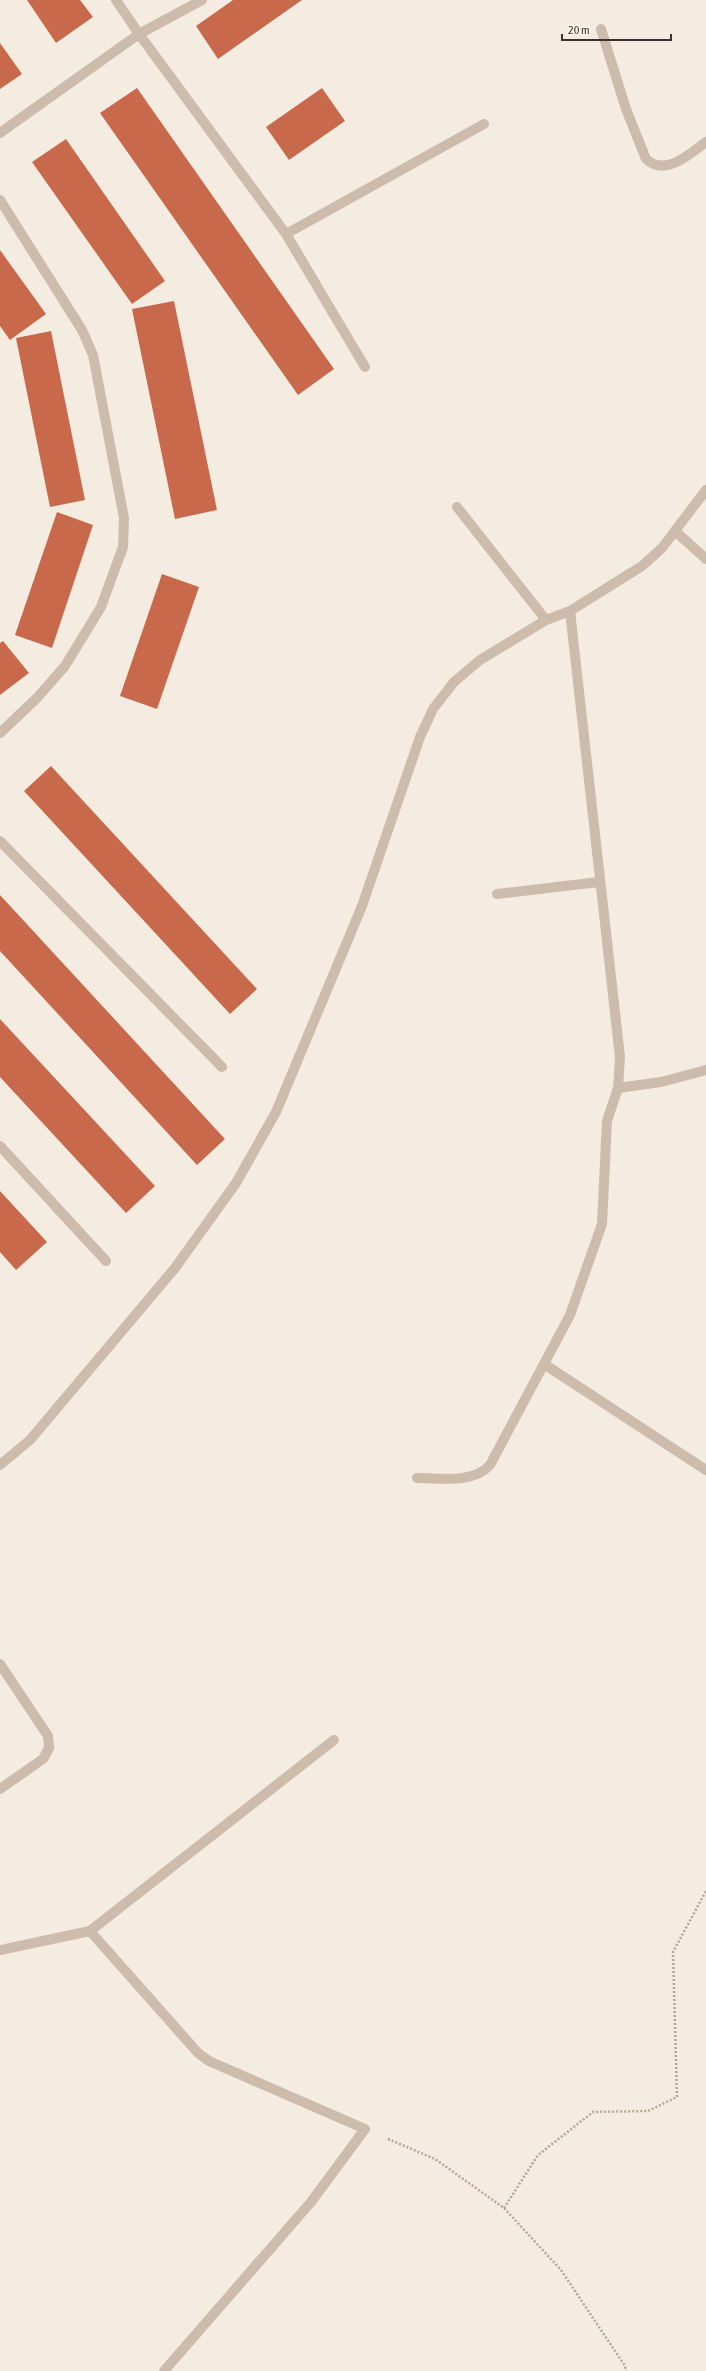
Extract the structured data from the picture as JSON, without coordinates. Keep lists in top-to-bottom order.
{
  "scale_bar": "20 m"
}
